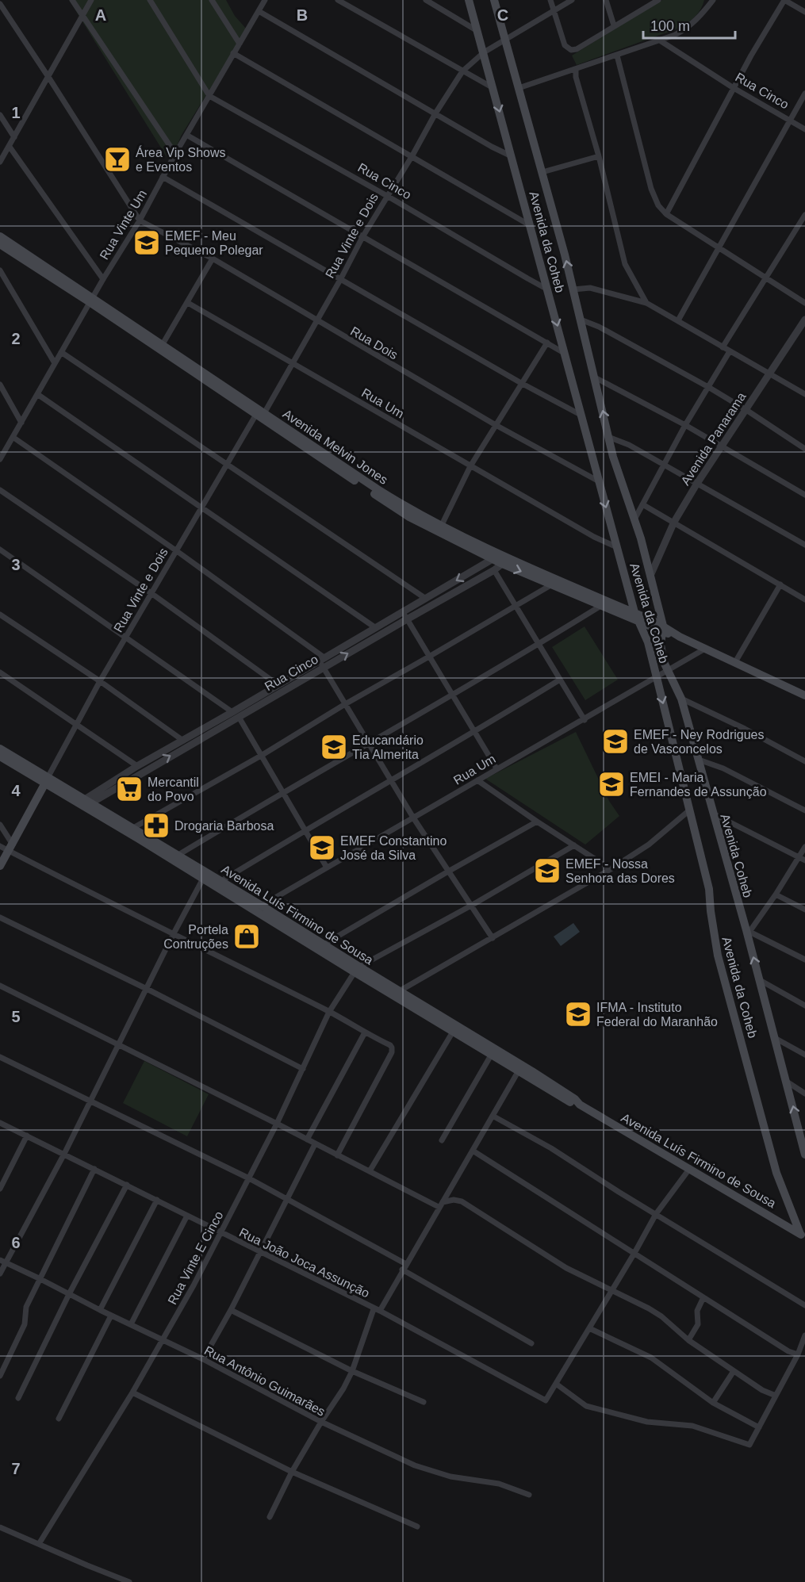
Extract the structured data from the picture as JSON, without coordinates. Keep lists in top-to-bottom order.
{
  "streets": {
    "main road": [
      "Avenida da Coheb",
      "Avenida Melvin Jones",
      "Avenida Coheb",
      "Avenida Luís Firmino de Sousa"
    ],
    "street": [
      "Rua Cinco",
      "Rua Vinte Um",
      "Rua Vinte e Dois",
      "Rua Dois",
      "Rua Um",
      "Avenida Panarama",
      "Rua Vinte E Cinco",
      "Rua João Joca Assunção",
      "Rua Antônio Guimarães"
    ]
  },
  "crossings": [
    ["Rua Cinco", "Rua Vinte Um"],
    ["Rua Cinco", "Rua Vinte e Dois"],
    ["Rua Cinco", "Avenida da Coheb"],
    ["Rua Cinco", "Avenida Melvin Jones"],
    ["Rua Cinco", "Avenida Luís Firmino de Sousa"],
    ["Rua Vinte Um", "Rua Dois"],
    ["Rua Vinte Um", "Avenida Melvin Jones"],
    ["Rua Vinte e Dois", "Avenida da Coheb"],
    ["Rua Vinte e Dois", "Rua Dois"],
    ["Rua Vinte e Dois", "Rua Um"],
    ["Rua Vinte e Dois", "Avenida Melvin Jones"],
    ["Rua Vinte e Dois", "Avenida Luís Firmino de Sousa"],
    ["Avenida da Coheb", "Rua Dois"],
    ["Avenida da Coheb", "Rua Um"],
    ["Avenida da Coheb", "Avenida Melvin Jones"],
    ["Avenida da Coheb", "Avenida Coheb"],
    ["Avenida da Coheb", "Avenida Luís Firmino de Sousa"],
    ["Rua Um", "Avenida Melvin Jones"],
    ["Rua Um", "Avenida Coheb"],
    ["Rua Um", "Avenida Luís Firmino de Sousa"],
    ["Avenida Panarama", "Avenida Coheb"],
    ["Avenida Melvin Jones", "Avenida Coheb"],
    ["Avenida Luís Firmino de Sousa", "Rua Vinte E Cinco"],
    ["Rua Vinte E Cinco", "Rua João Joca Assunção"],
    ["Rua Vinte E Cinco", "Rua Antônio Guimarães"]
  ],
  "places": {
    "bar": ["Área Vip Shows e Eventos"],
    "school or university": [
      "EMEF - Meu Pequeno Polegar",
      "EMEF - Ney Rodrigues de Vasconcelos",
      "Educandário Tia Almerita",
      "EMEI - Maria Fernandes de Assunção",
      "EMEF Constantino José da Silva",
      "EMEF - Nossa Senhora das Dores",
      "IFMA - Instituto Federal do Maranhão"
    ],
    "supermarket": ["Mercantil do Povo"],
    "pharmacy": ["Drogaria Barbosa"],
    "shop": ["Portela Contruções"]
  },
  "scale_bar": "100 m",
  "grid": {
    "columns": ["A", "B", "C"],
    "rows": [
      "1",
      "2",
      "3",
      "4",
      "5",
      "6",
      "7"
    ]
  }
}
